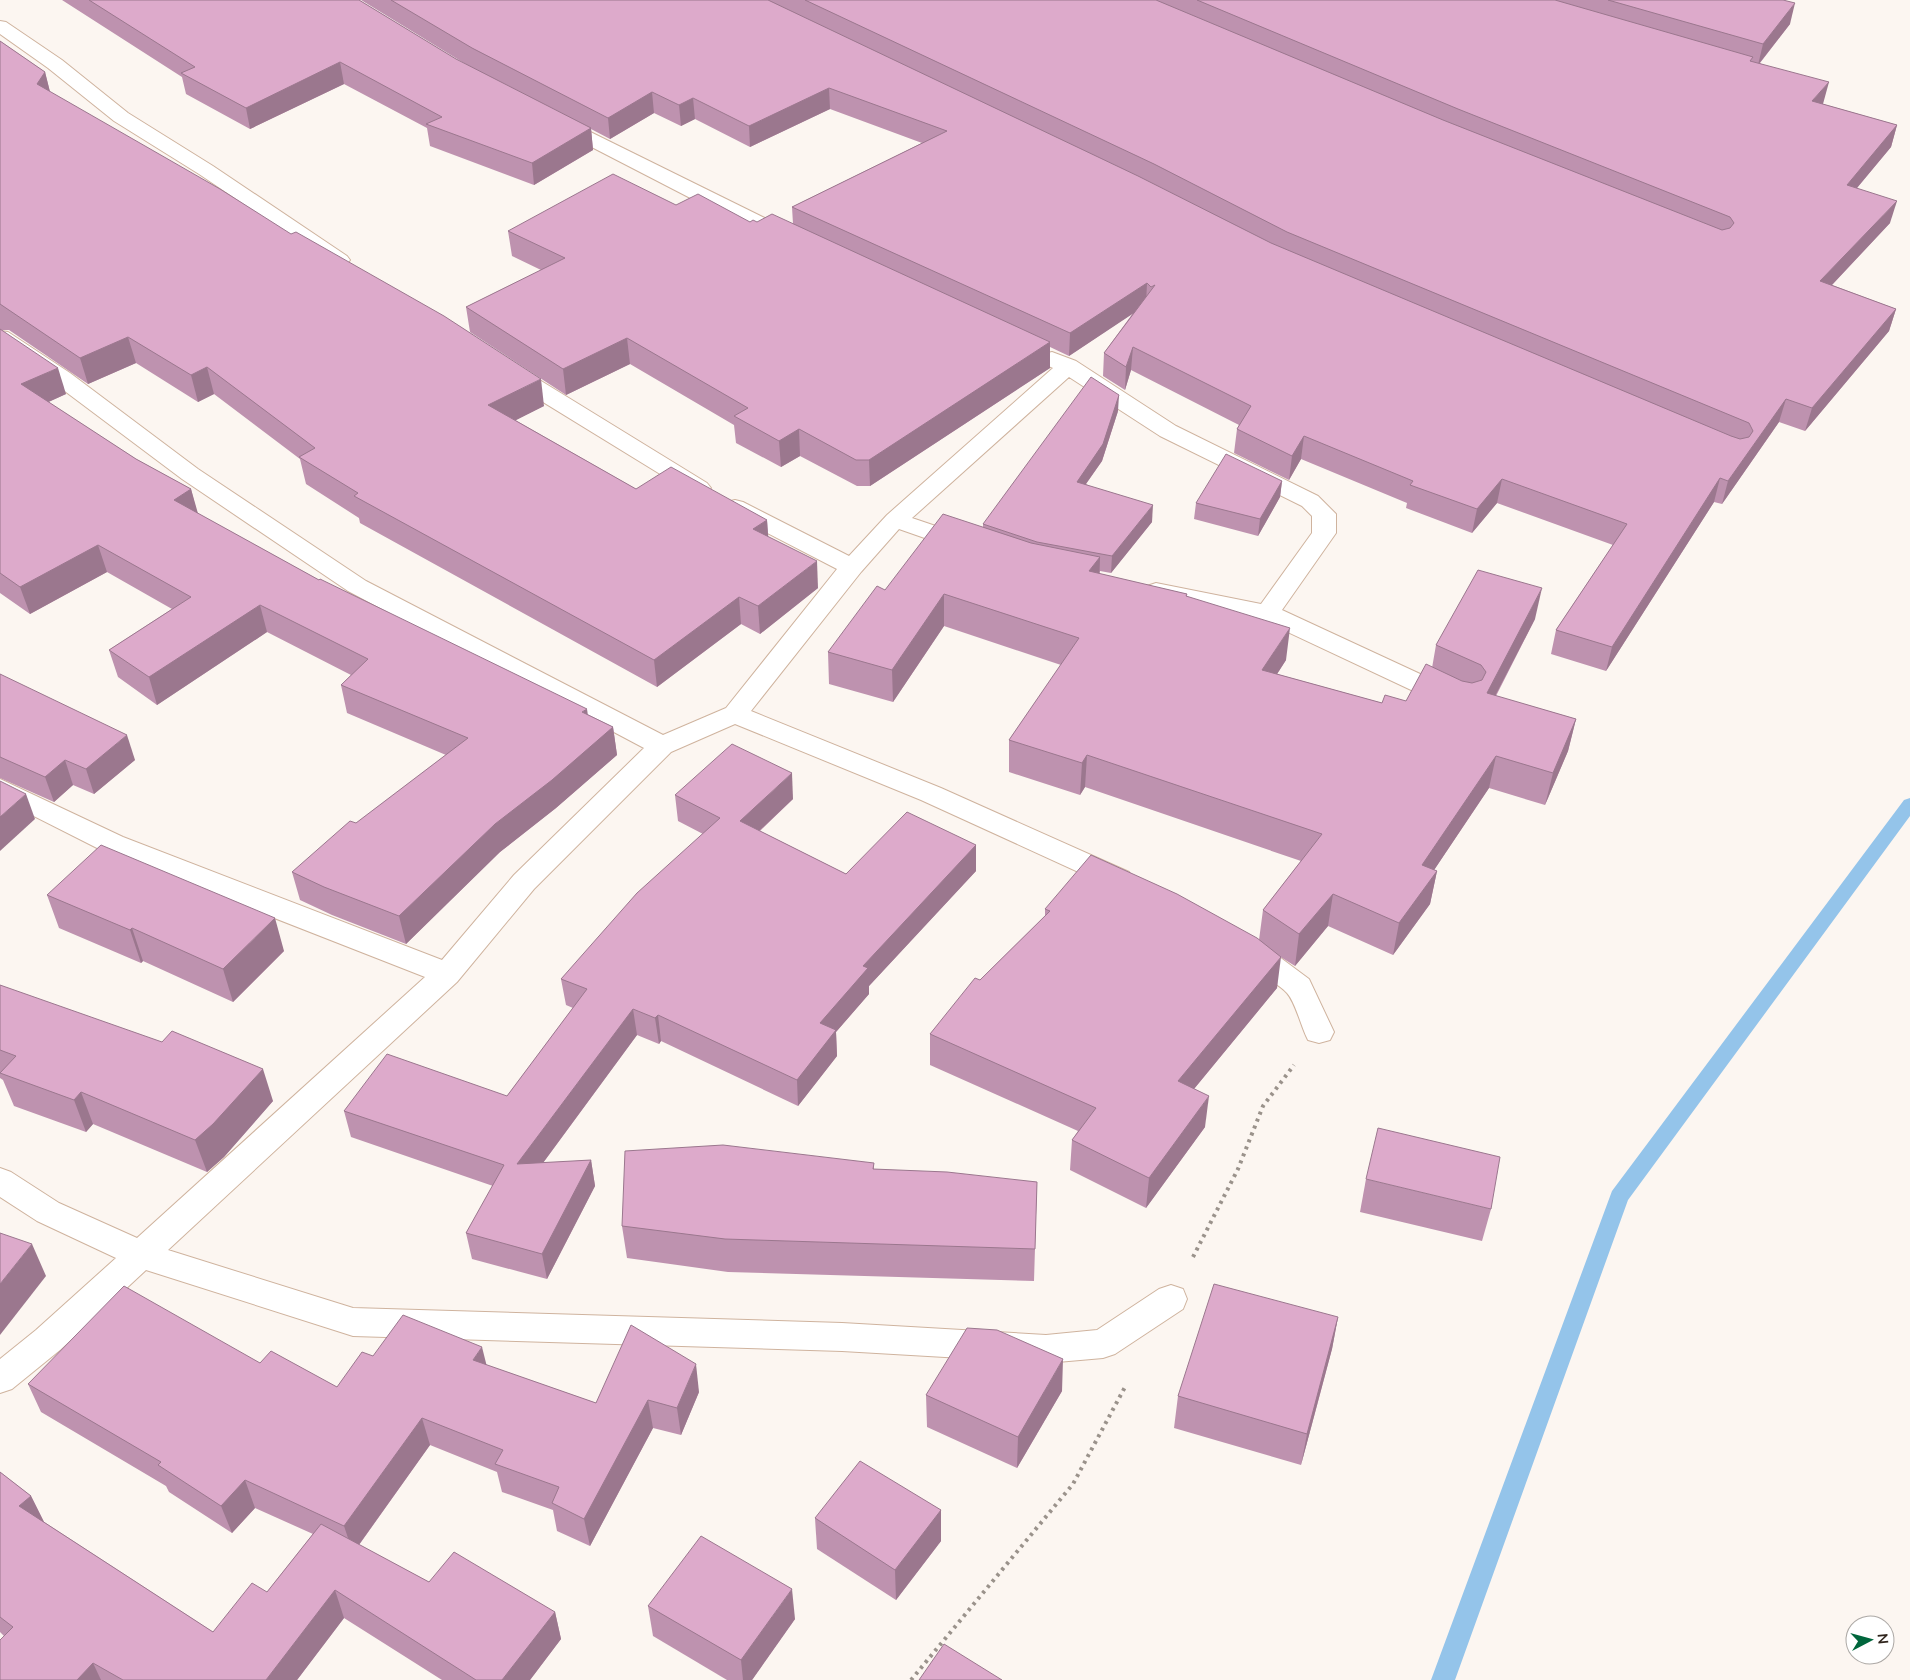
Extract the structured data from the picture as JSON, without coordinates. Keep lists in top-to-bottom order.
{
  "north": "right"
}
